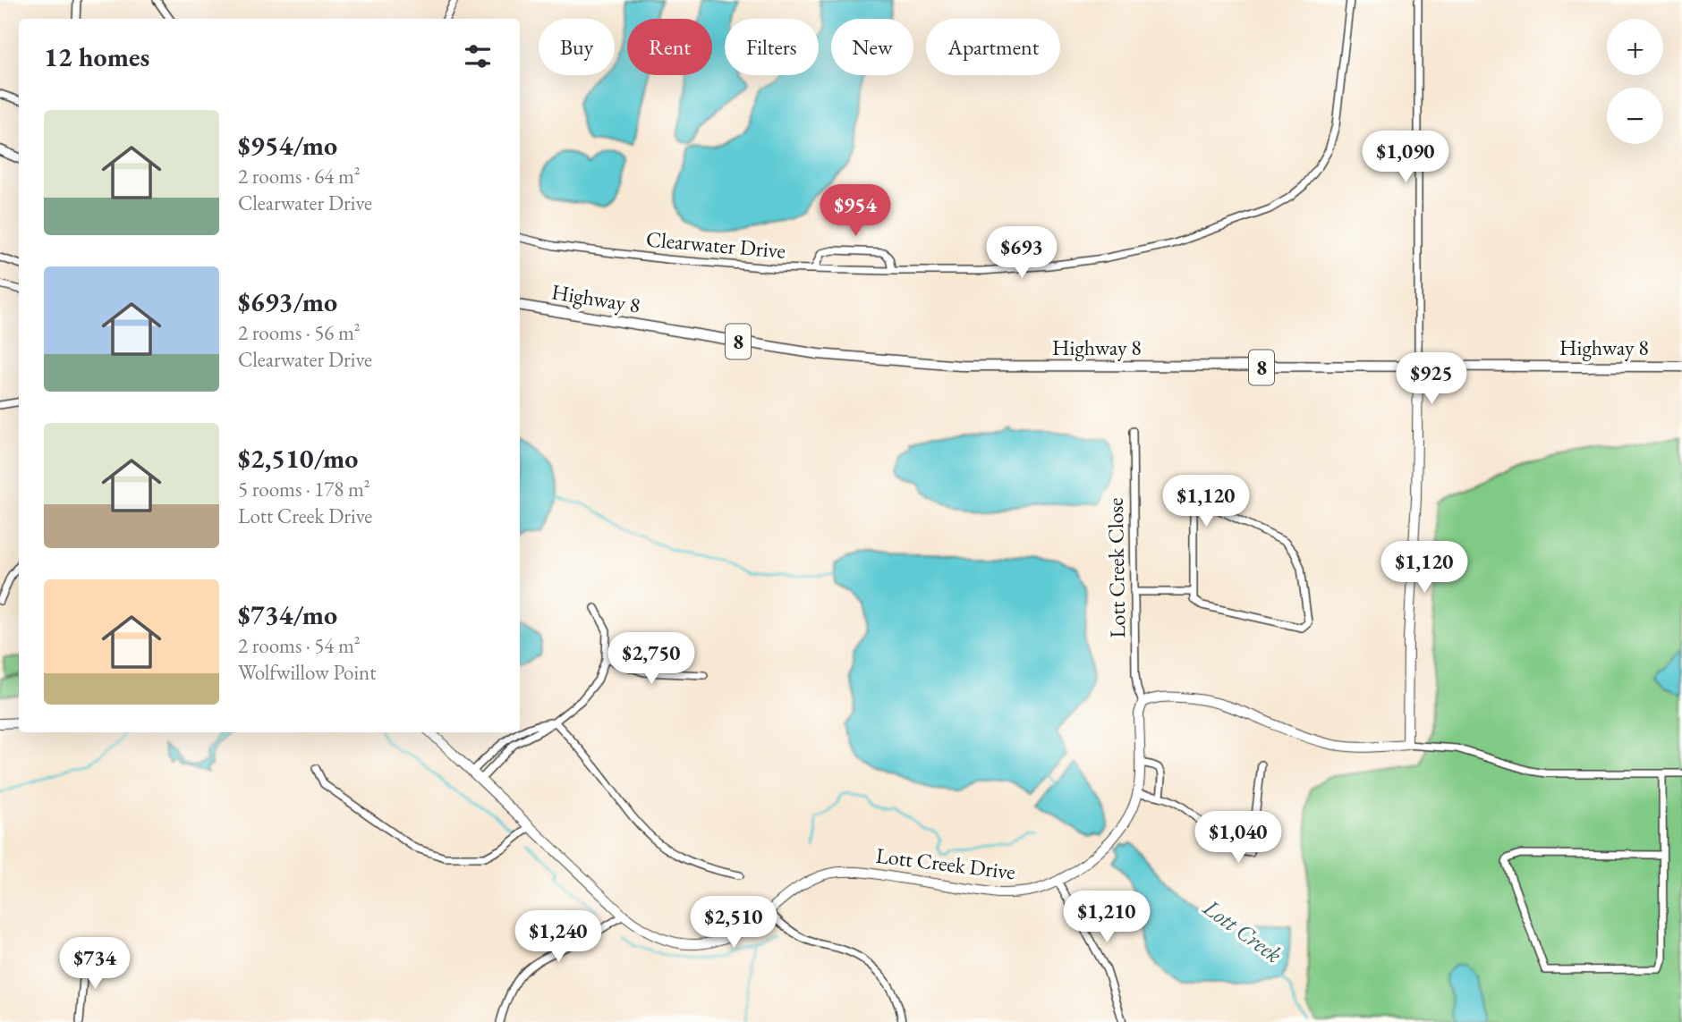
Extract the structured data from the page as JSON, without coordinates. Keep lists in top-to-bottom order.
{
  "streets": {
    "main road": ["Highway 8", "8"],
    "street": ["Clearwater Drive", "Lott Creek Close", "Lott Creek Drive"]
  },
  "crossings": [
    ["Lott Creek Close", "Lott Creek Drive"]
  ],
  "water": ["Lott Creek"],
  "page": {
    "map_buttons": ["+", "−"],
    "chip": [
      "Buy",
      "Rent",
      "Filters",
      "New",
      "Apartment"
    ],
    "heading": "12 homes",
    "list": [
      {
        "name": "$954/mo",
        "note": "2 rooms · 64 m² · Clearwater Drive"
      },
      {
        "name": "$693/mo",
        "note": "2 rooms · 56 m² · Clearwater Drive"
      },
      {
        "name": "$2,510/mo",
        "note": "5 rooms · 178 m² · Lott Creek Drive"
      },
      {
        "name": "$734/mo",
        "note": "2 rooms · 54 m² · Wolfwillow Point"
      }
    ],
    "price": [
      "$1,090",
      "$954",
      "$693",
      "$925",
      "$1,120",
      "$1,120",
      "$2,750",
      "$1,040",
      "$1,210",
      "$2,510",
      "$1,240",
      "$734"
    ]
  }
}
